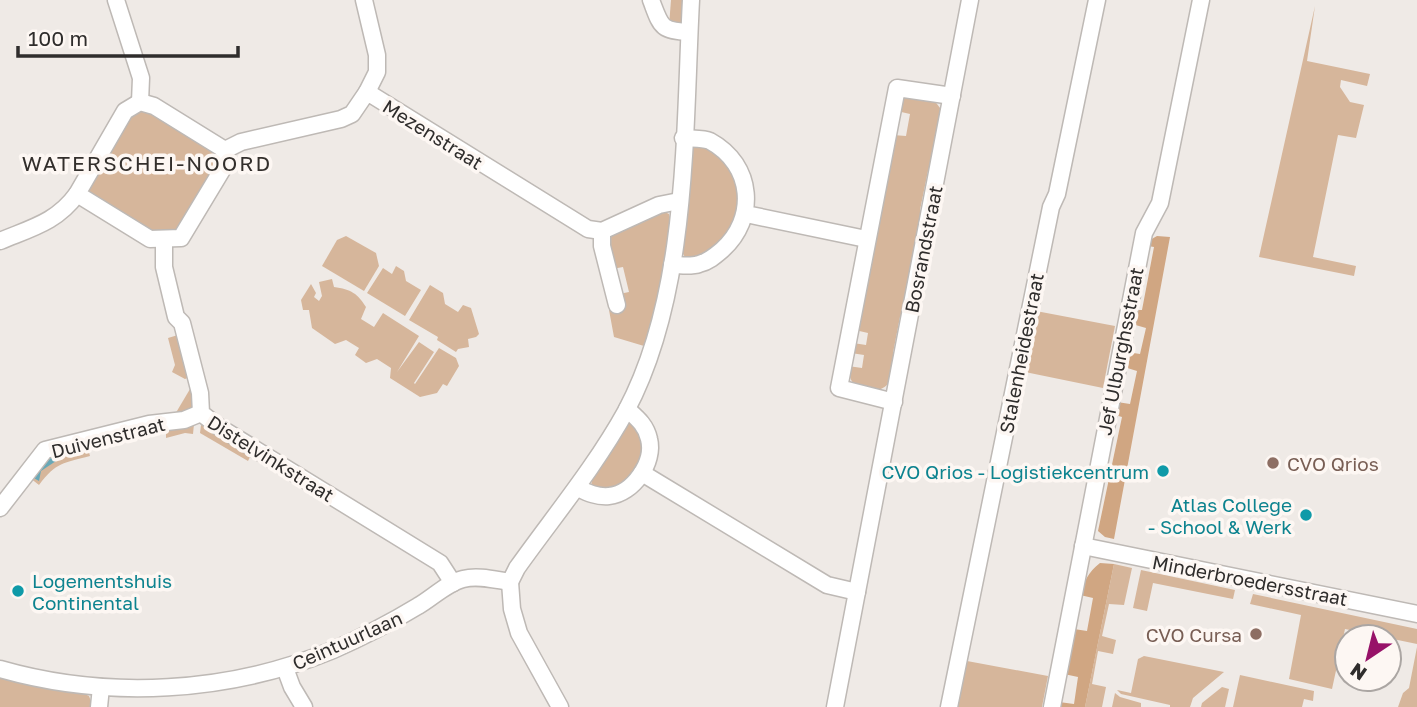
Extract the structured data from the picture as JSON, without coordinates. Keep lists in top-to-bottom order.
{
  "streets": {
    "street": [
      "Mezenstraat",
      "Bosrandstraat",
      "Jef Ulburghsstraat",
      "Stalenheidestraat",
      "Duivenstraat",
      "Distelvinkstraat",
      "Minderbroedersstraat",
      "Ceintuurlaan"
    ]
  },
  "crossings": [
    ["Mezenstraat", "Distelvinkstraat"],
    ["Jef Ulburghsstraat", "Minderbroedersstraat"],
    ["Duivenstraat", "Distelvinkstraat"],
    ["Distelvinkstraat", "Ceintuurlaan"]
  ],
  "districts": ["WATERSCHEI-NOORD"],
  "places": [
    "CVO Qrios",
    "CVO Qrios - Logistiekcentrum",
    "Atlas College - School & Werk",
    "Logementshuis Continental",
    "CVO Cursa"
  ],
  "scale_bar": "100 m",
  "north": "bottom left"
}
